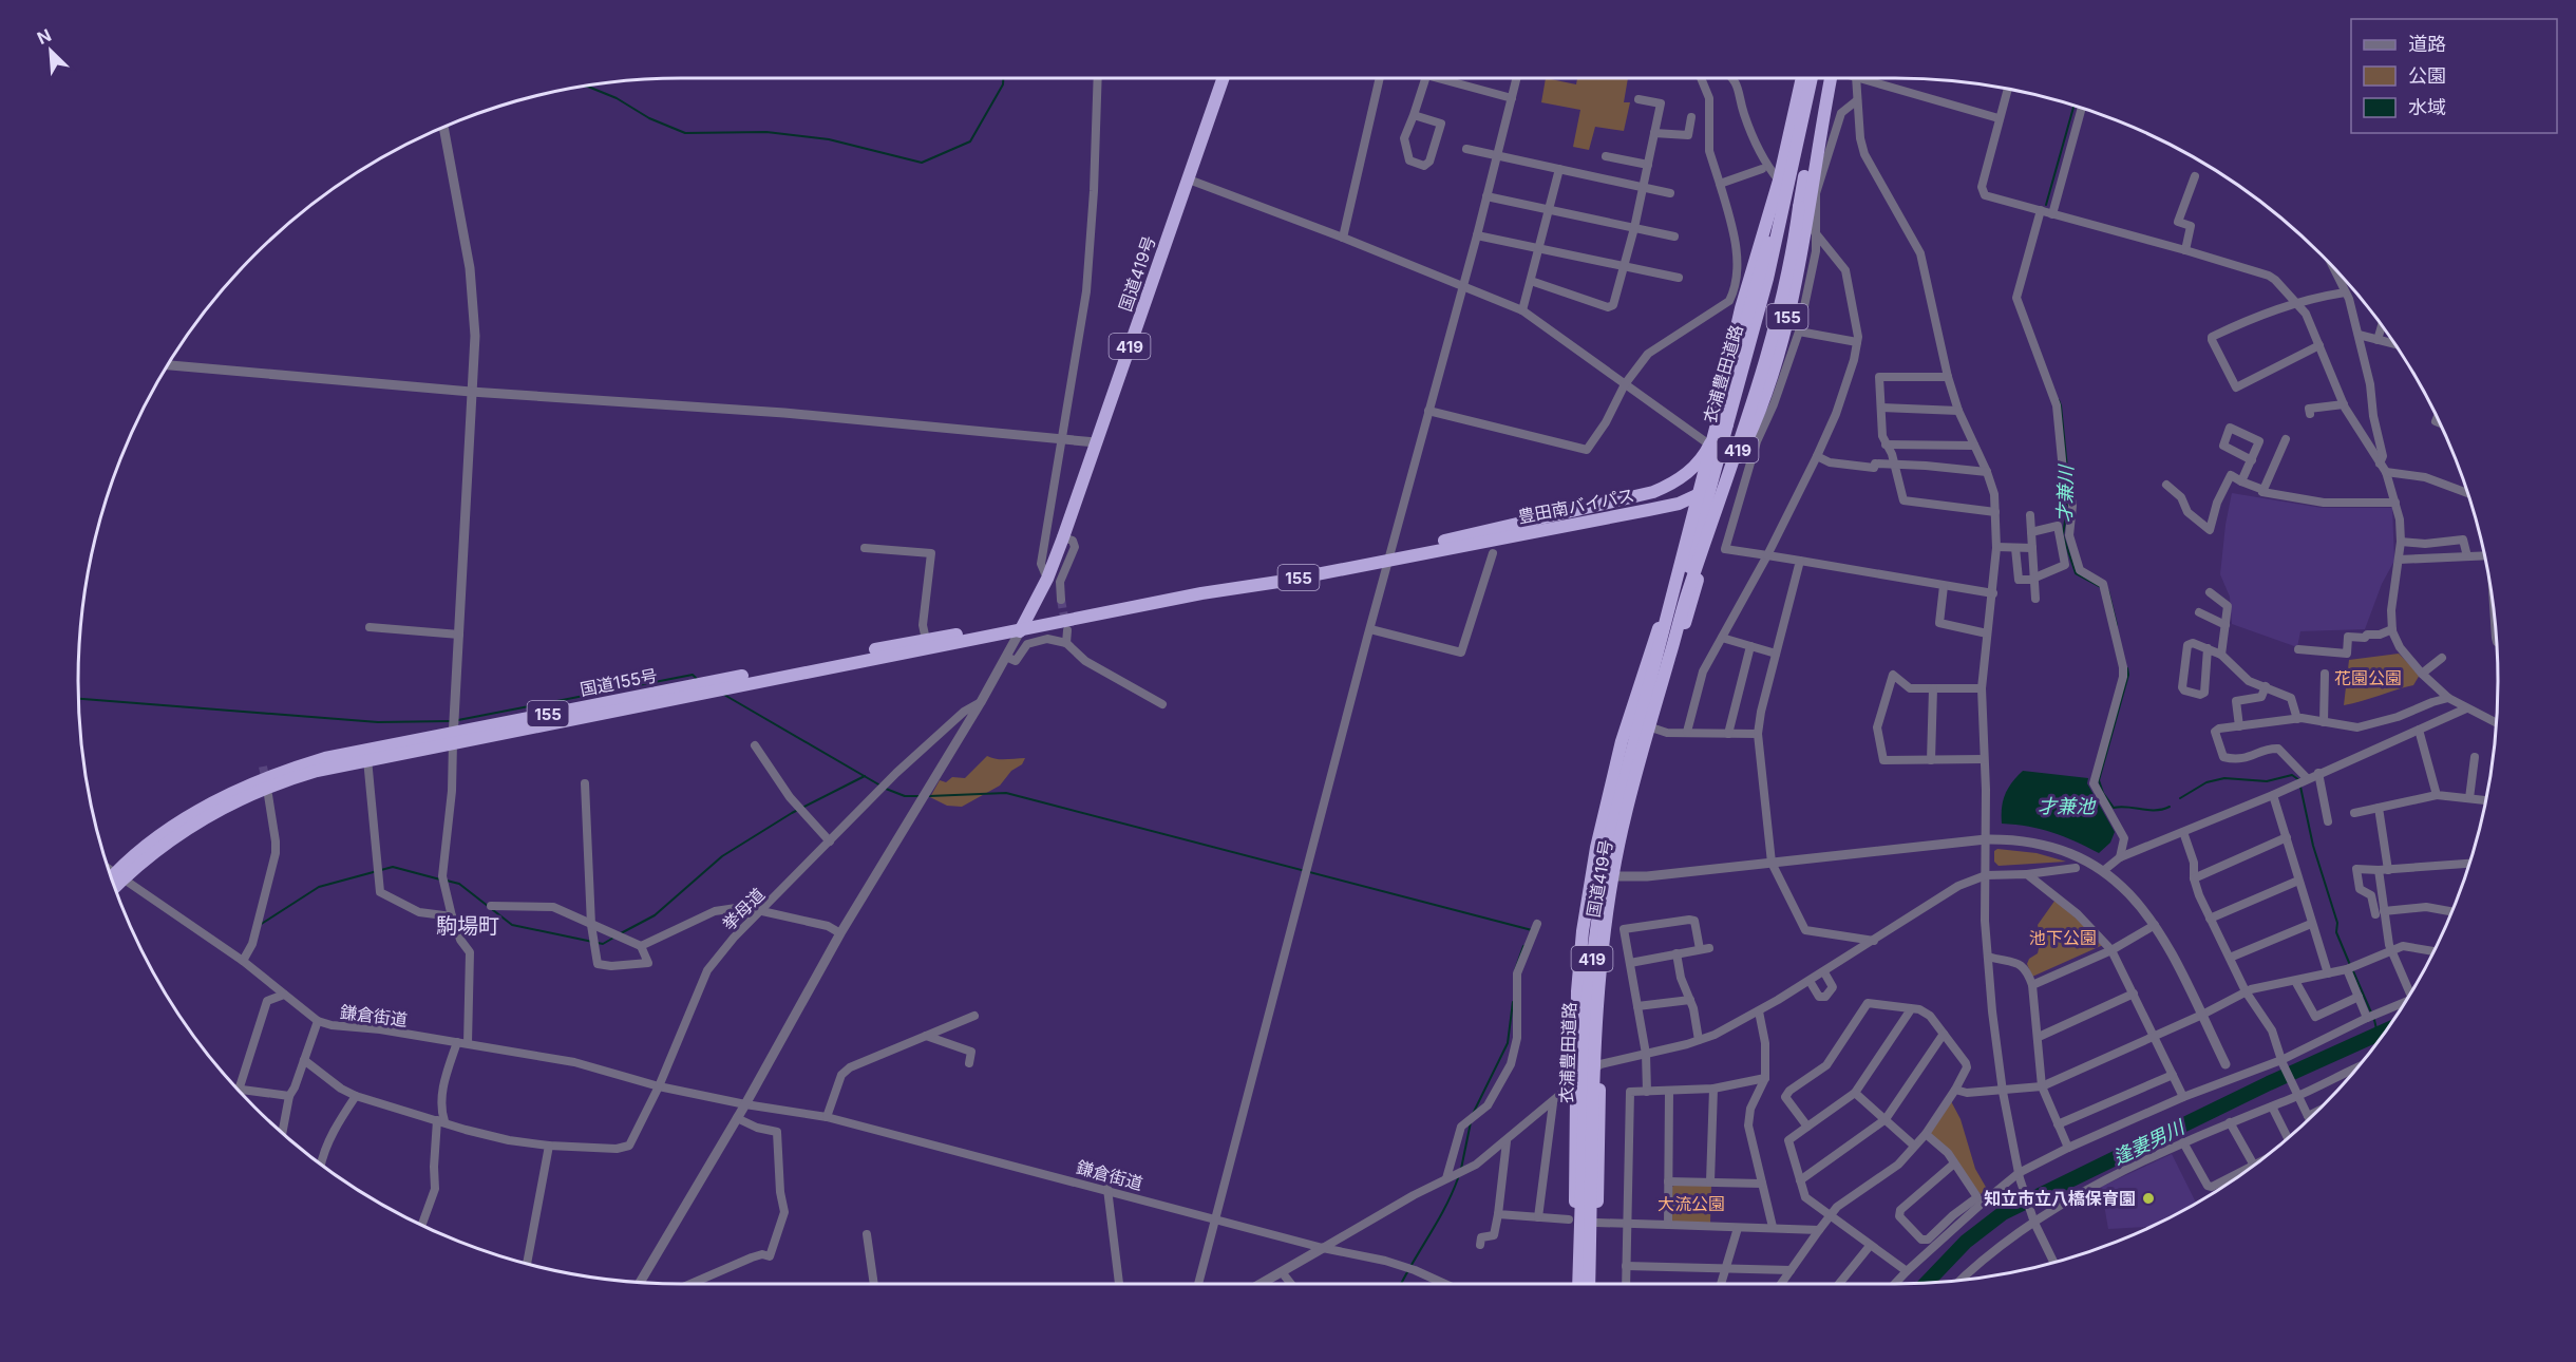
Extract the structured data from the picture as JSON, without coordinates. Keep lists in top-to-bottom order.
{
  "streets": {
    "highway": [
      "国道419号",
      "155",
      "419",
      "衣浦豊田道路",
      "豊田南バイパス",
      "国道155号"
    ],
    "street": ["挙母道", "鎌倉街道"]
  },
  "crossings": [
    ["国道419号", "419"],
    ["国道419号", "豊田南バイパス"],
    ["国道419号", "国道155号"],
    ["衣浦豊田道路", "豊田南バイパス"],
    ["豊田南バイパス", "国道155号"],
    ["国道155号", "鎌倉街道"],
    ["挙母道", "鎌倉街道"]
  ],
  "districts": ["駒場町"],
  "water": ["才兼川", "才兼池", "逢妻男川"],
  "parks": ["花園公園", "池下公園", "大流公園"],
  "places": ["知立市立八橋保育園"],
  "legend": ["道路", "公園", "水域"],
  "north": "top left"
}
